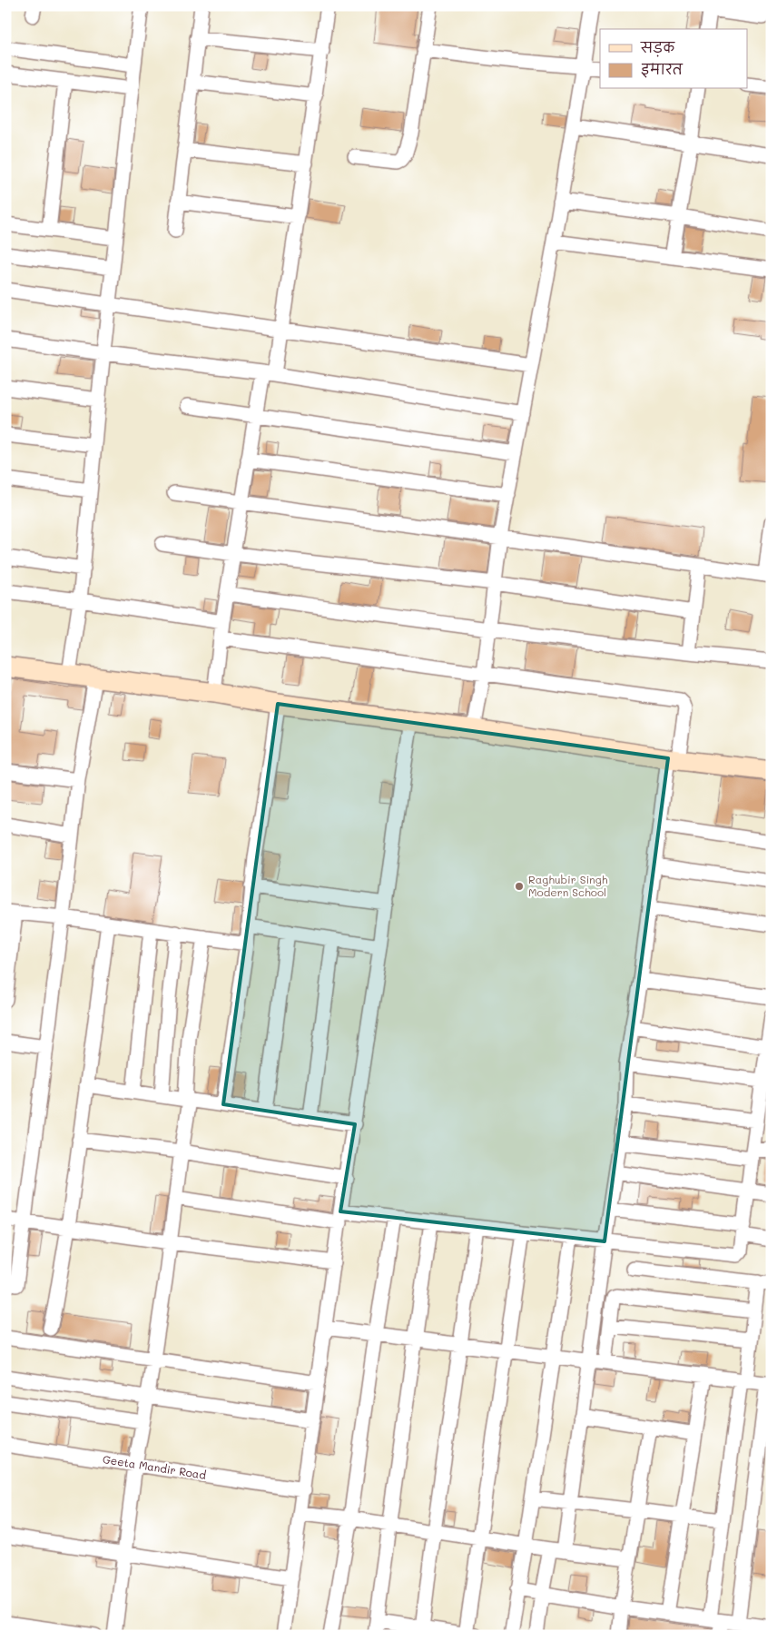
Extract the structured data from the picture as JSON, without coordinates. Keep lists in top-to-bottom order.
{
  "streets": {
    "street": ["Geeta Mandir Road"]
  },
  "places": ["Raghubir Singh Modern School"],
  "legend": ["सड़क", "इमारत"]
}
